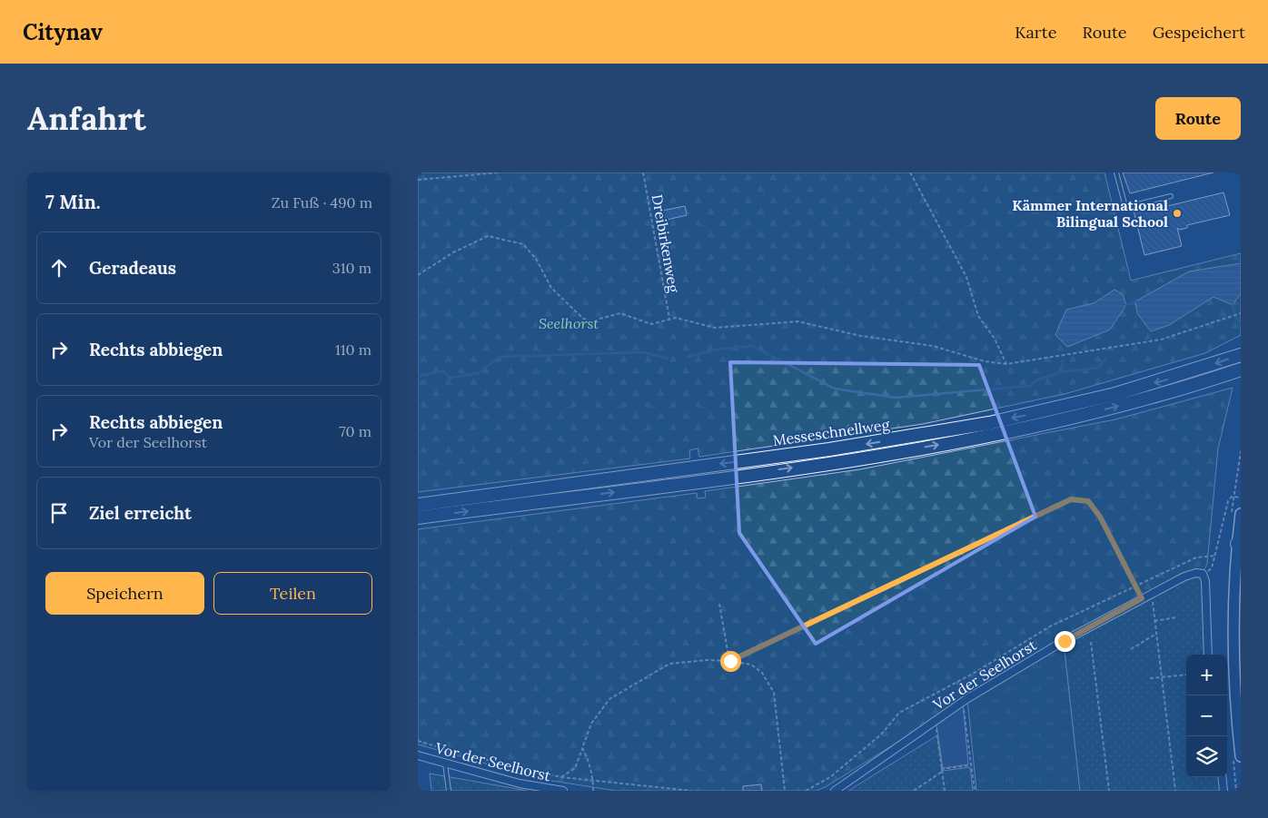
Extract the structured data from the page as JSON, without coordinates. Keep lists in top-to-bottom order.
{
  "streets": {
    "highway": ["Messeschnellweg"],
    "street": ["Vor der Seelhorst"],
    "path": ["Dreibirkenweg"]
  },
  "parks": ["Seelhorst"],
  "places": ["Kämmer International Bilingual School"],
  "page": {
    "header": "Citynav",
    "nav": ["Karte", "Route", "Gespeichert"],
    "buttons": [
      "Route",
      ["Speichern", "Teilen"]
    ],
    "title": "Anfahrt",
    "heading": ["7 Min.", "Zu Fuß · 490 m"],
    "list": [
      ["Geradeaus", "310 m"],
      ["Rechts abbiegen", "110 m"],
      ["Rechts abbiegen", "Vor der Seelhorst", "70 m"],
      "Ziel erreicht"
    ],
    "map_buttons": ["+", "−"]
  }
}
